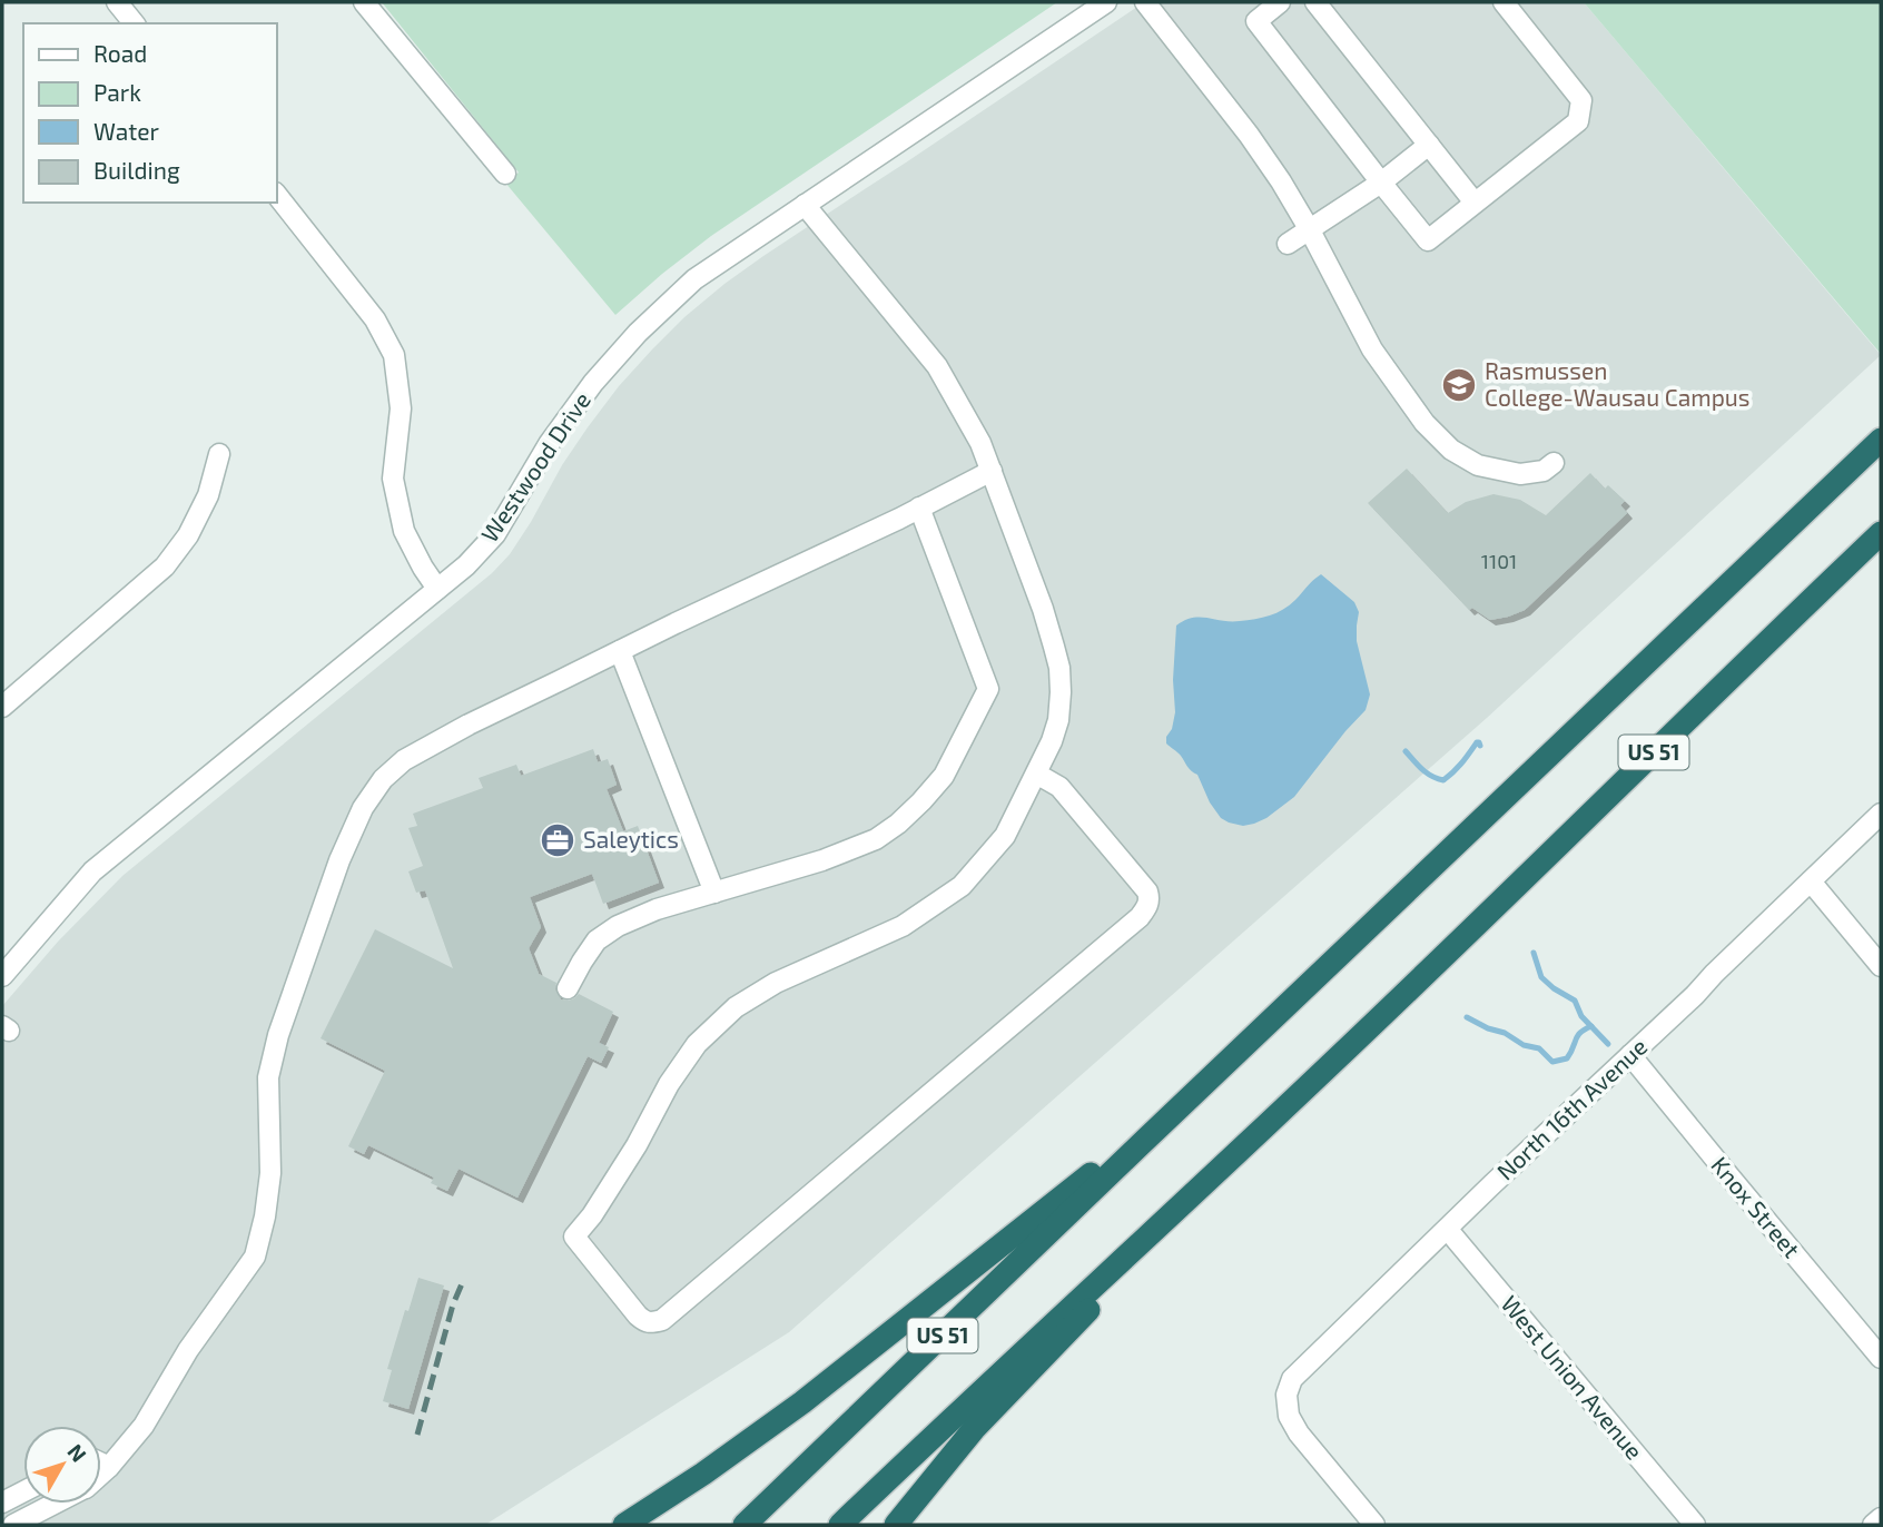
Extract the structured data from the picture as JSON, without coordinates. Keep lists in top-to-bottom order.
{
  "streets": {
    "highway": ["US 51"],
    "street": [
      "Westwood Drive",
      "North 16th Avenue",
      "Knox Street",
      "West Union Avenue"
    ]
  },
  "crossings": [
    ["North 16th Avenue", "Knox Street"],
    ["North 16th Avenue", "West Union Avenue"]
  ],
  "places": {
    "school or university": ["Rasmussen College-Wausau Campus"],
    "office": ["Saleytics"]
  },
  "house_numbers": ["1101"],
  "legend": [
    "Road",
    "Park",
    "Water",
    "Building"
  ],
  "north": "top right"
}
